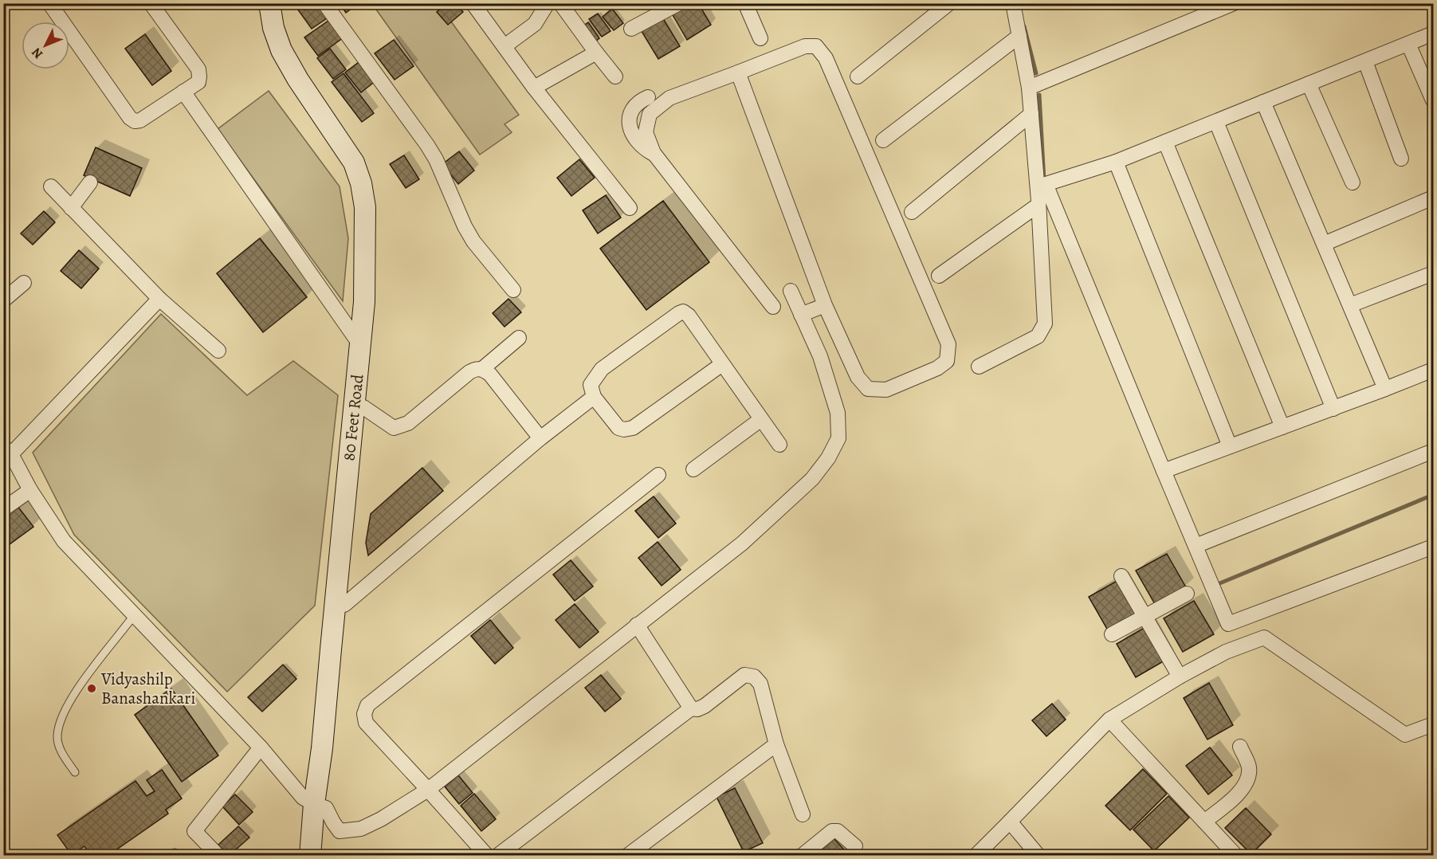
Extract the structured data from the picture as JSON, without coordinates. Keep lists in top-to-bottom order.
{
  "streets": {
    "main road": ["80 Feet Road"]
  },
  "places": ["Vidyashilp Banashankari"],
  "north": "bottom left"
}
